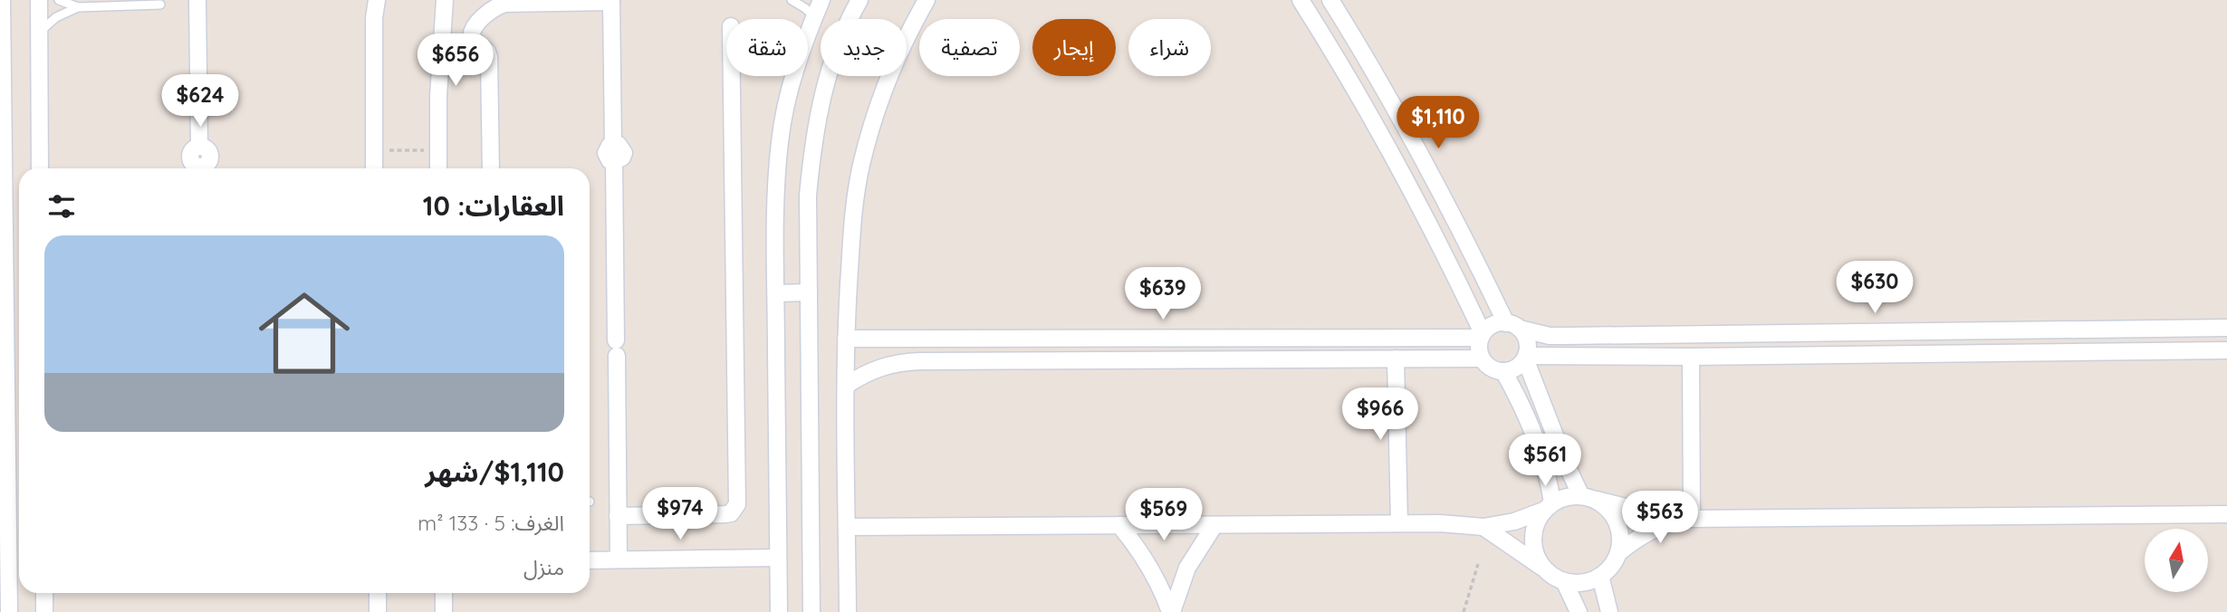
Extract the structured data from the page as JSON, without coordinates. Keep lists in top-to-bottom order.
{
  "north": "top",
  "page": {
    "chip": [
      "شراء",
      "إيجار",
      "تصفية",
      "جديد",
      "شقة"
    ],
    "price": [
      "$656",
      "$624",
      "$1,110",
      "$630",
      "$639",
      "$966",
      "$561",
      "$974",
      "$569",
      "$563"
    ],
    "heading": "العقارات: 10",
    "list": [
      {
        "name": "$1,110/شهر",
        "note": "الغرف: 5 · 133 m² · منزل"
      }
    ]
  }
}
